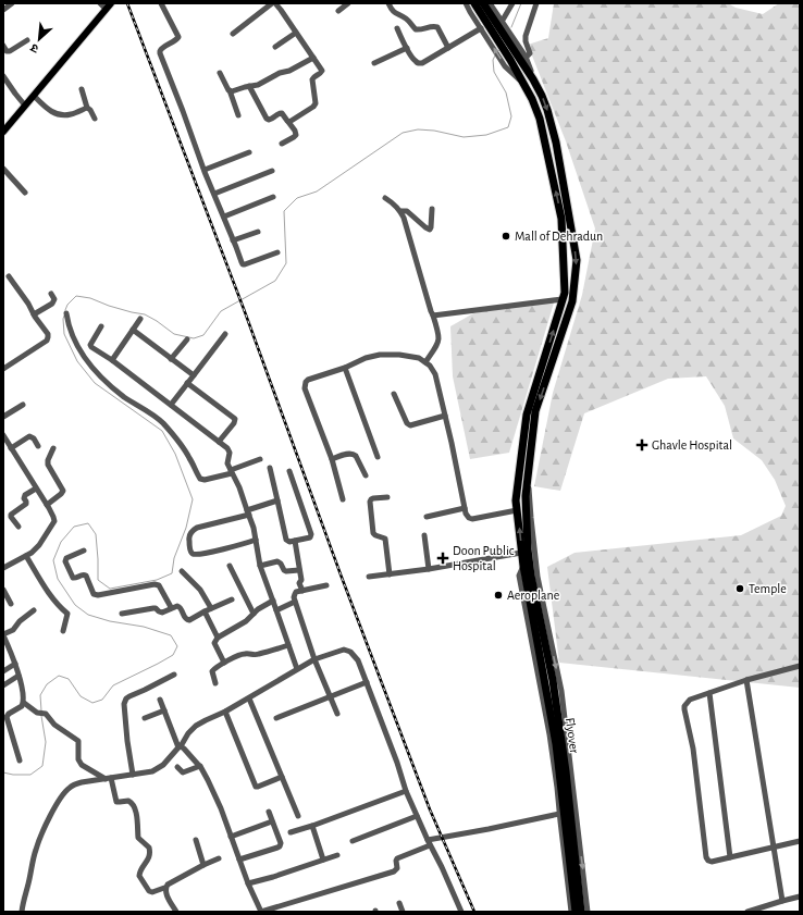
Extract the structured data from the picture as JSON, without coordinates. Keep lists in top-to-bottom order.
{
  "streets": {
    "highway": ["Flyover"]
  },
  "places": {
    "other": ["Mall of Dehradun", "Temple", "Aeroplane"],
    "health": ["Ghavle Hospital", "Doon Public Hospital"]
  },
  "north": "bottom left"
}
